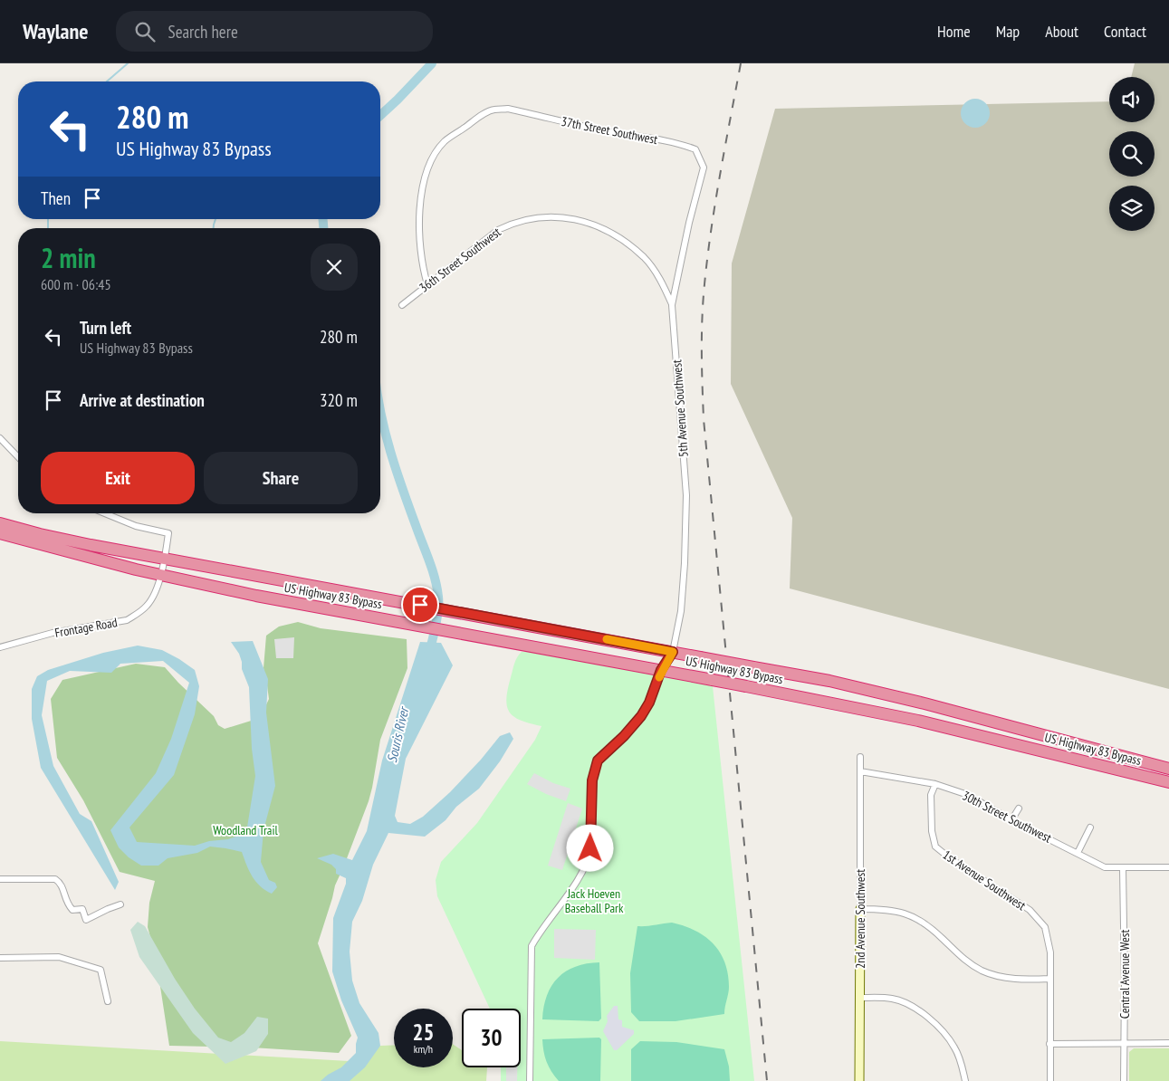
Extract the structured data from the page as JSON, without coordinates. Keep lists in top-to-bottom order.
{
  "streets": {
    "highway": ["US Highway 83 Bypass"],
    "street": [
      "37th Street Southwest",
      "36th Street Southwest",
      "5th Avenue Southwest",
      "Frontage Road",
      "30th Street Southwest",
      "1st Avenue Southwest",
      "2nd Avenue Southwest",
      "Central Avenue West"
    ]
  },
  "crossings": [
    ["37th Street Southwest", "36th Street Southwest"],
    ["37th Street Southwest", "5th Avenue Southwest"],
    ["36th Street Southwest", "5th Avenue Southwest"],
    ["5th Avenue Southwest", "US Highway 83 Bypass"],
    ["US Highway 83 Bypass", "Frontage Road"],
    ["30th Street Southwest", "1st Avenue Southwest"],
    ["30th Street Southwest", "2nd Avenue Southwest"],
    ["30th Street Southwest", "Central Avenue West"]
  ],
  "water": ["Souris River"],
  "parks": ["Woodland Trail", "Jack Hoeven Baseball Park"],
  "page": {
    "header": "Waylane",
    "search": "Search here",
    "nav": [
      "Home",
      "Map",
      "About",
      "Contact"
    ],
    "turn": ["280 m", "US Highway 83 Bypass"],
    "then": "Then",
    "heading": ["2 min", "600 m · 06:45"],
    "list": [
      {
        "name": "Turn left",
        "note": "US Highway 83 Bypass",
        "value": "280 m"
      },
      {
        "name": "Arrive at destination",
        "value": "320 m"
      }
    ],
    "buttons": ["Exit", "Share"],
    "speed": "25 km/h",
    "limit": "30"
  }
}
